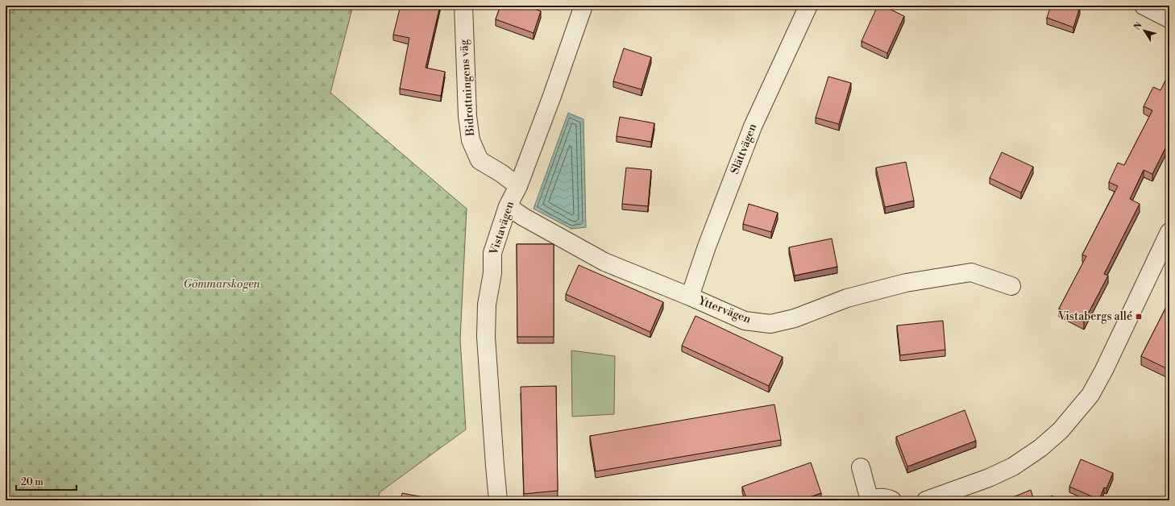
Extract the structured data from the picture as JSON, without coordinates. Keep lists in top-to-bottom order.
{
  "streets": {
    "street": [
      "Bidrottningens väg",
      "Slättvägen",
      "Vistavägen",
      "Yttervägen"
    ]
  },
  "crossings": [
    ["Bidrottningens väg", "Vistavägen"],
    ["Slättvägen", "Yttervägen"],
    ["Vistavägen", "Yttervägen"]
  ],
  "parks": ["Gömmarskogen"],
  "places": {
    "transit": ["Vistabergs allé"]
  },
  "scale_bar": "20 m",
  "north": "top left"
}
